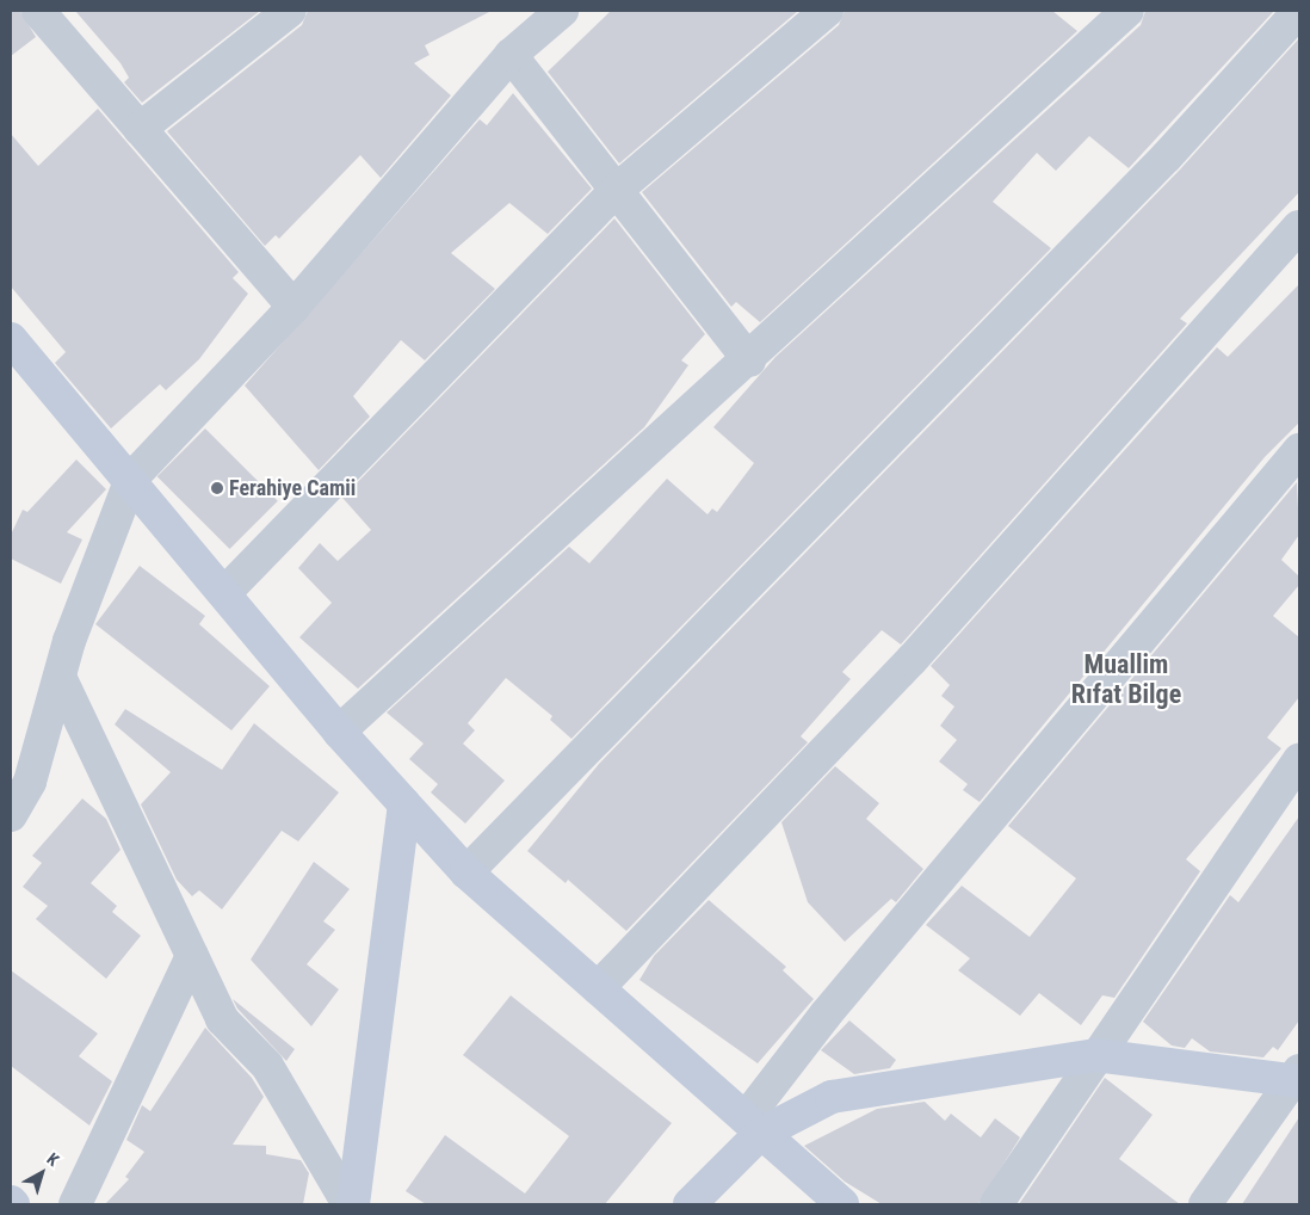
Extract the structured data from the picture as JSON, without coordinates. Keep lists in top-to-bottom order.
{
  "districts": ["Muallim Rıfat Bilge"],
  "places": ["Ferahiye Camii"],
  "north": "top right"
}
